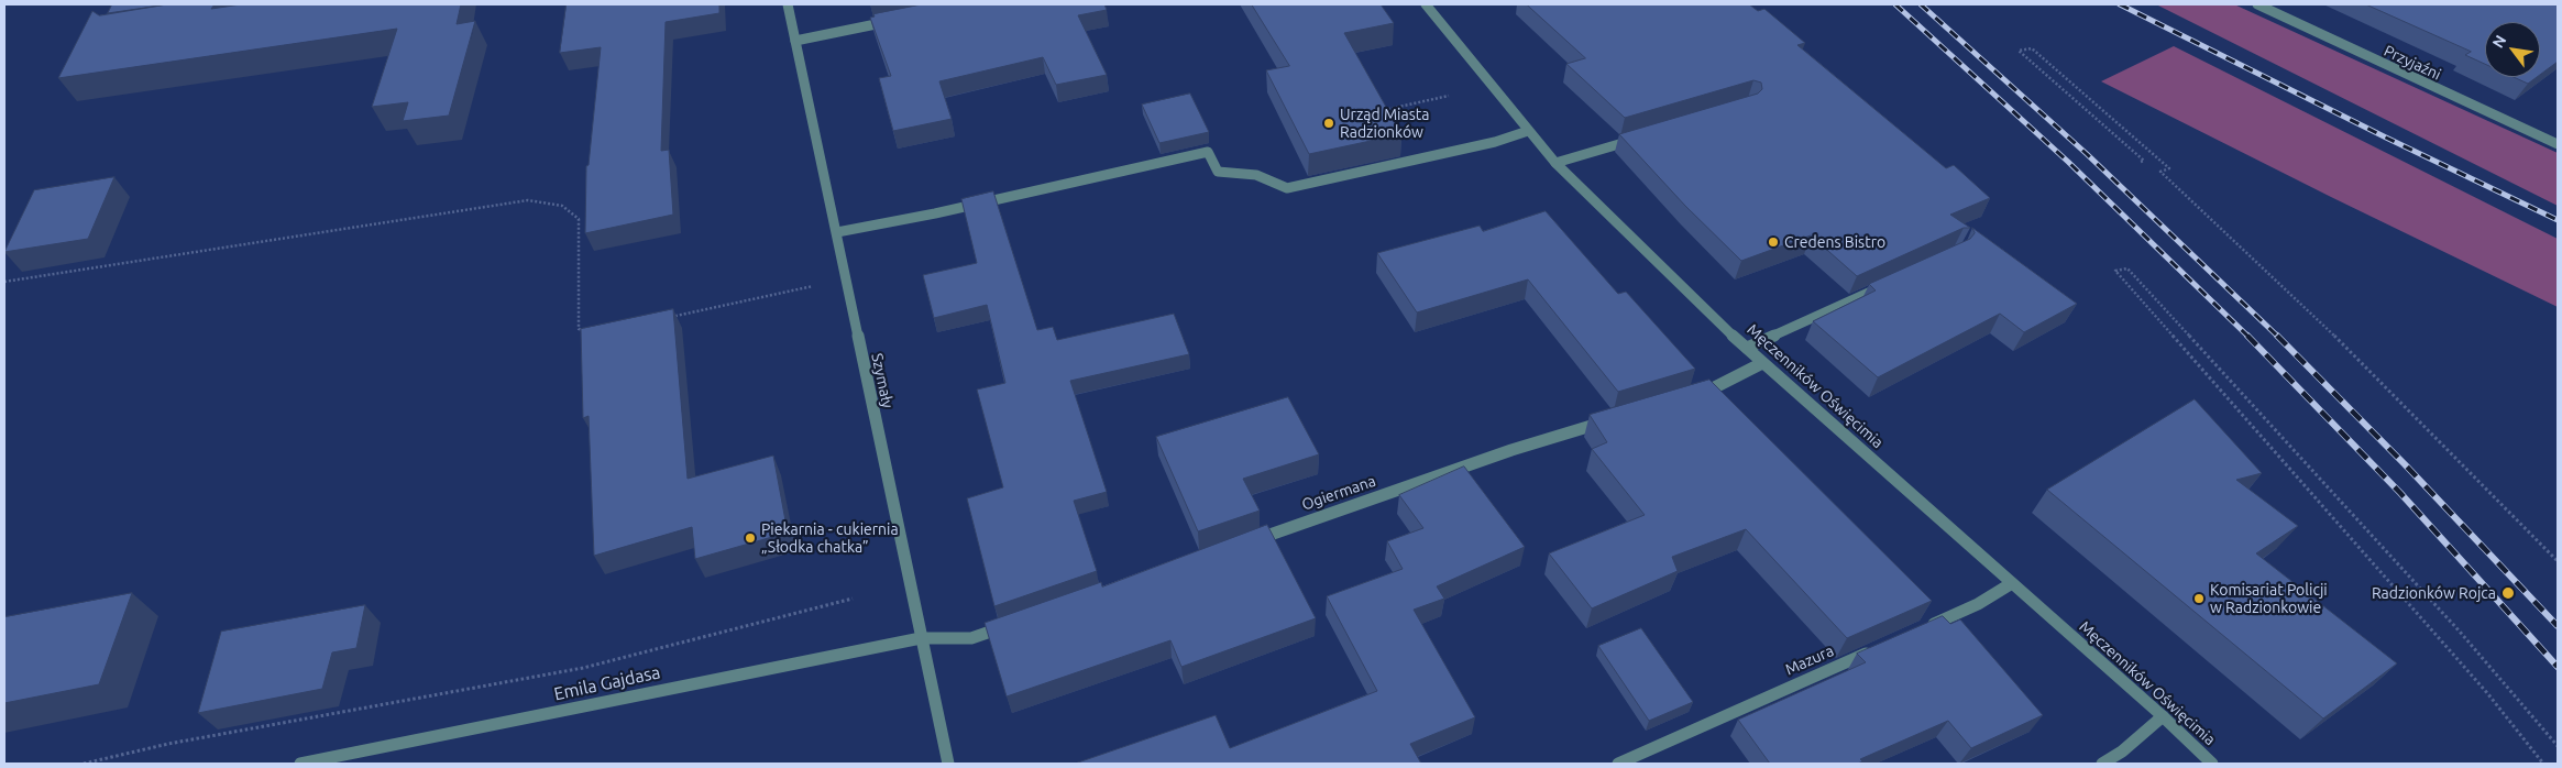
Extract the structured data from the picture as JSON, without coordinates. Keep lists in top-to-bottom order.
{
  "streets": {
    "street": [
      "Przyjaźni",
      "Szymały",
      "Męczenników Oświęcimia",
      "Ogiermana",
      "Mazura",
      "Emila Gajdasa"
    ]
  },
  "crossings": [
    ["Szymały", "Emila Gajdasa"]
  ],
  "places": [
    "Urząd Miasta Radzionków",
    "Credens Bistro",
    "Piekarnia - cukiernia „Słodka chatka”",
    "Radzionków Rojca",
    "Komisariat Policji w Radzionkowie"
  ],
  "north": "top left"
}
